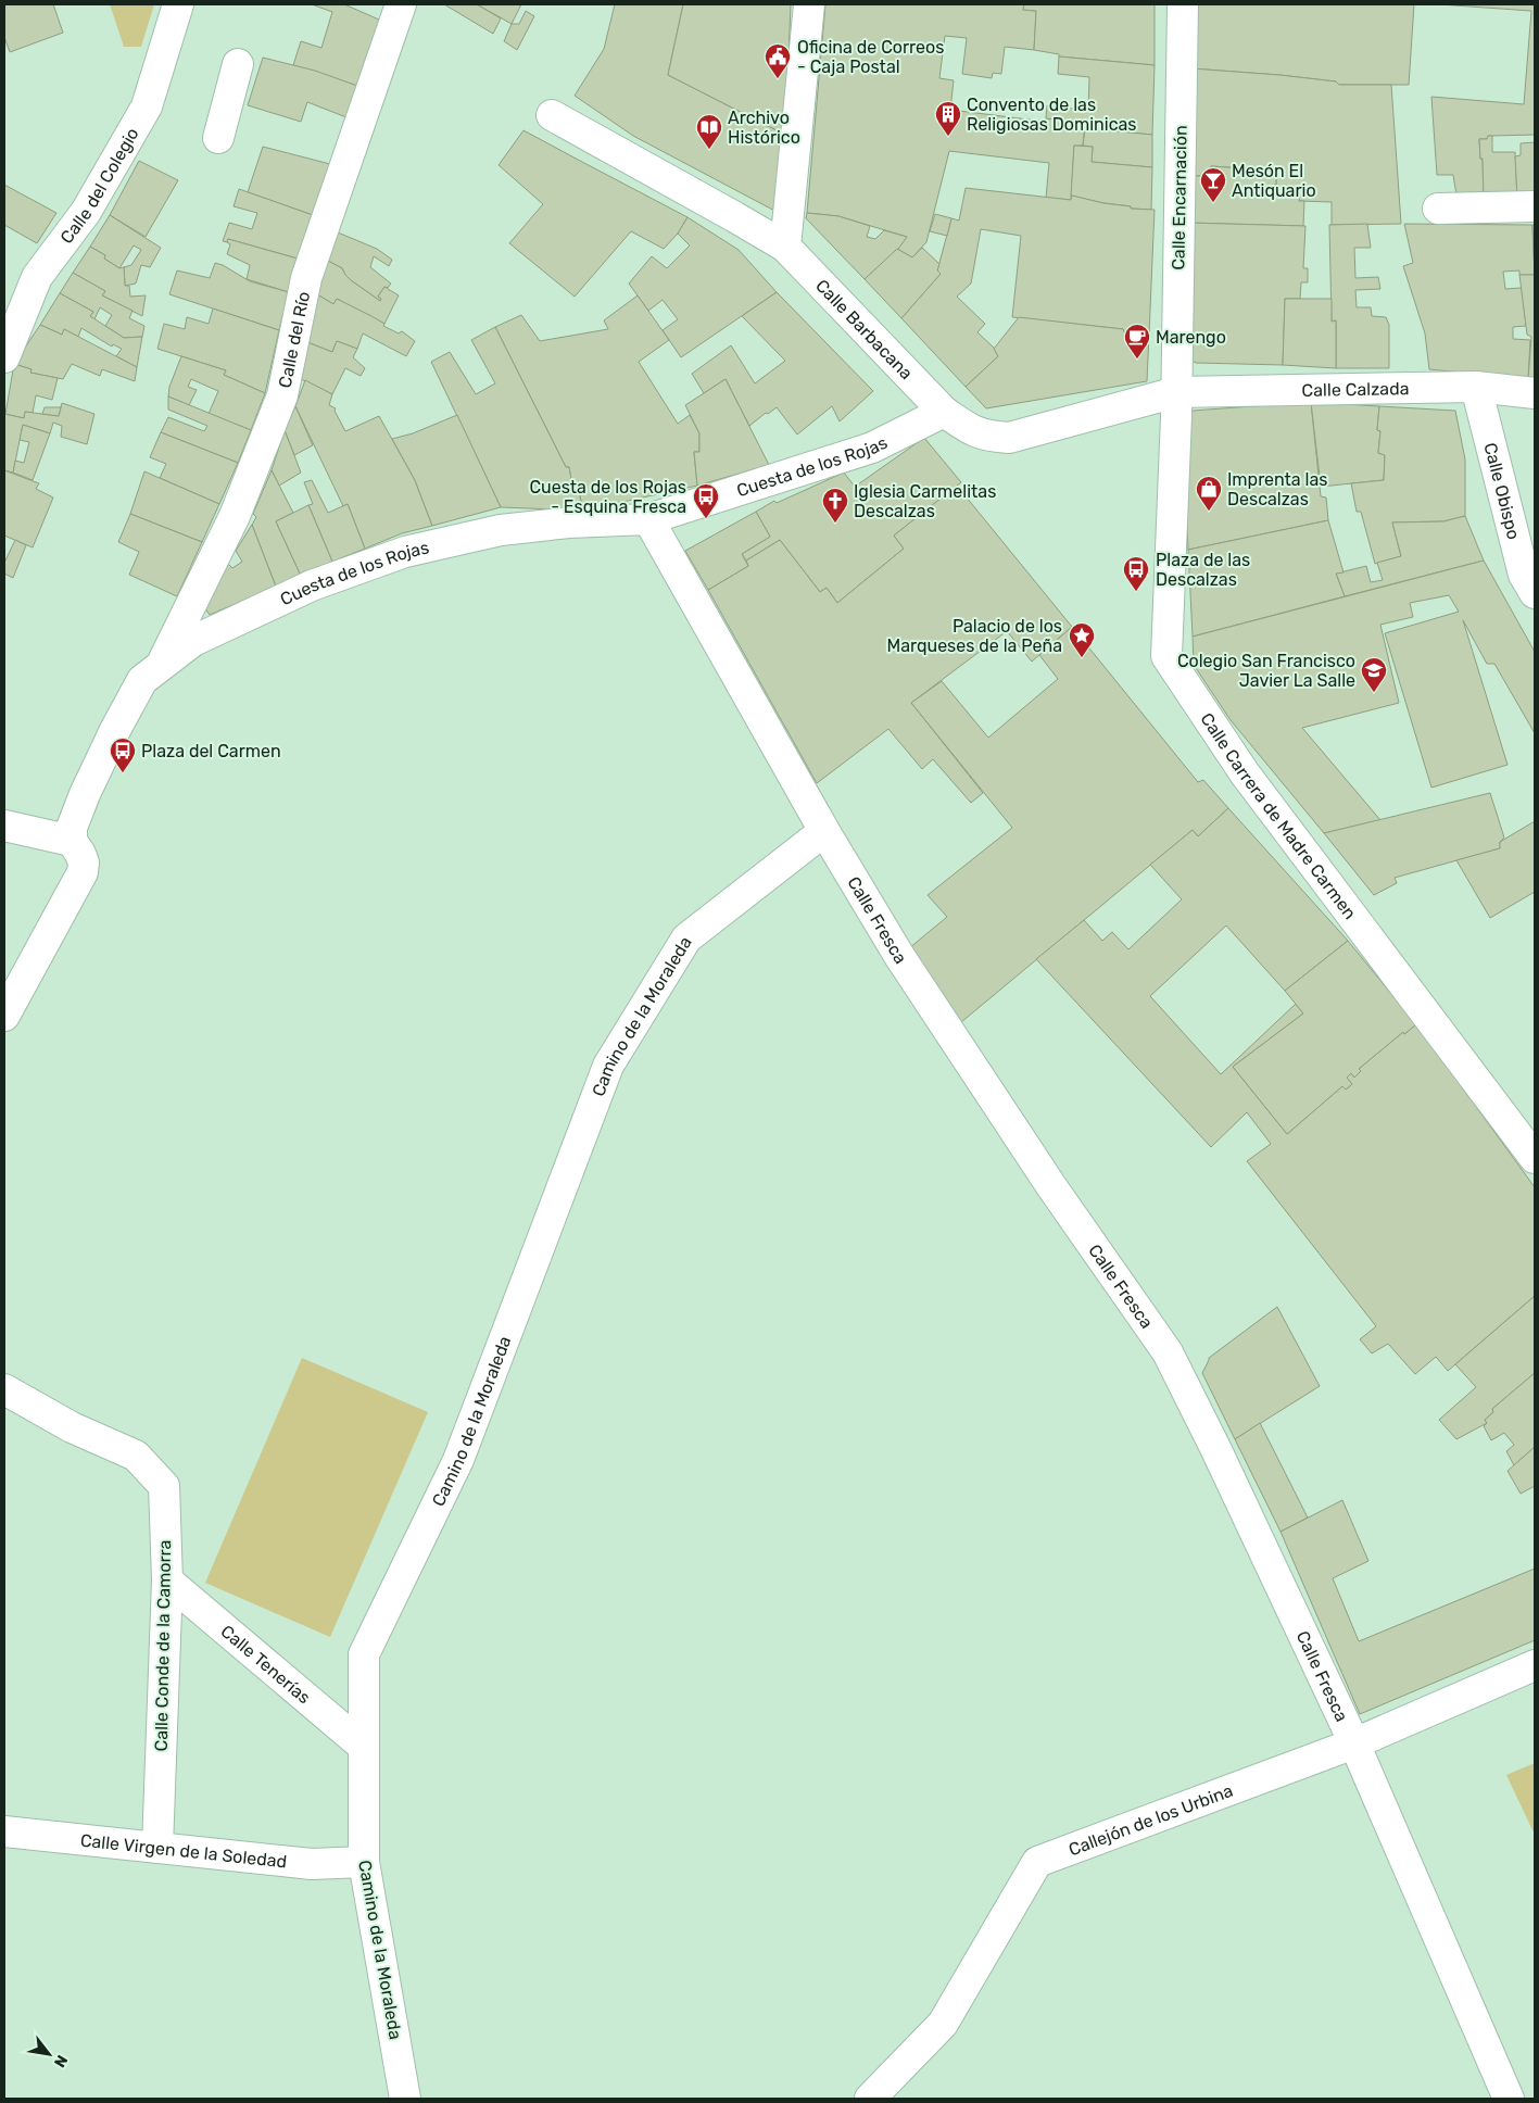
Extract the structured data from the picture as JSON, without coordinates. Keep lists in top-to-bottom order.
{
  "streets": {
    "street": [
      "Calle del Colegio",
      "Calle Encarnación",
      "Calle Barbacana",
      "Calle del Río",
      "Calle Calzada",
      "Cuesta de los Rojas",
      "Calle Obispo",
      "Calle Carrera de Madre Carmen",
      "Calle Fresca",
      "Camino de la Moraleda",
      "Calle Conde de la Camorra",
      "Calle Tenerías",
      "Callejón de los Urbina",
      "Calle Virgen de la Soledad"
    ]
  },
  "crossings": [
    ["Calle Encarnación", "Calle Calzada"],
    ["Calle Encarnación", "Calle Carrera de Madre Carmen"],
    ["Calle Barbacana", "Cuesta de los Rojas"],
    ["Calle del Río", "Cuesta de los Rojas"],
    ["Calle Calzada", "Calle Obispo"],
    ["Calle Calzada", "Calle Carrera de Madre Carmen"],
    ["Cuesta de los Rojas", "Calle Fresca"],
    ["Calle Fresca", "Camino de la Moraleda"],
    ["Calle Fresca", "Callejón de los Urbina"],
    ["Camino de la Moraleda", "Calle Tenerías"],
    ["Camino de la Moraleda", "Calle Virgen de la Soledad"],
    ["Calle Conde de la Camorra", "Calle Tenerías"],
    ["Calle Conde de la Camorra", "Calle Virgen de la Soledad"]
  ],
  "places": {
    "public building": ["Oficina de Correos - Caja Postal"],
    "building": ["Convento de las Religiosas Dominicas"],
    "library": ["Archivo Histórico"],
    "bar": ["Mesón El Antiquario"],
    "cafe": ["Marengo"],
    "shop": ["Imprenta las Descalzas"],
    "bus stop": ["Cuesta de los Rojas - Esquina Fresca", "Plaza de las Descalzas", "Plaza del Carmen"],
    "church": ["Iglesia Carmelitas Descalzas"],
    "place": ["Palacio de los Marqueses de la Peña"],
    "school or university": ["Colegio San Francisco Javier La Salle"]
  },
  "north": "bottom right"
}
